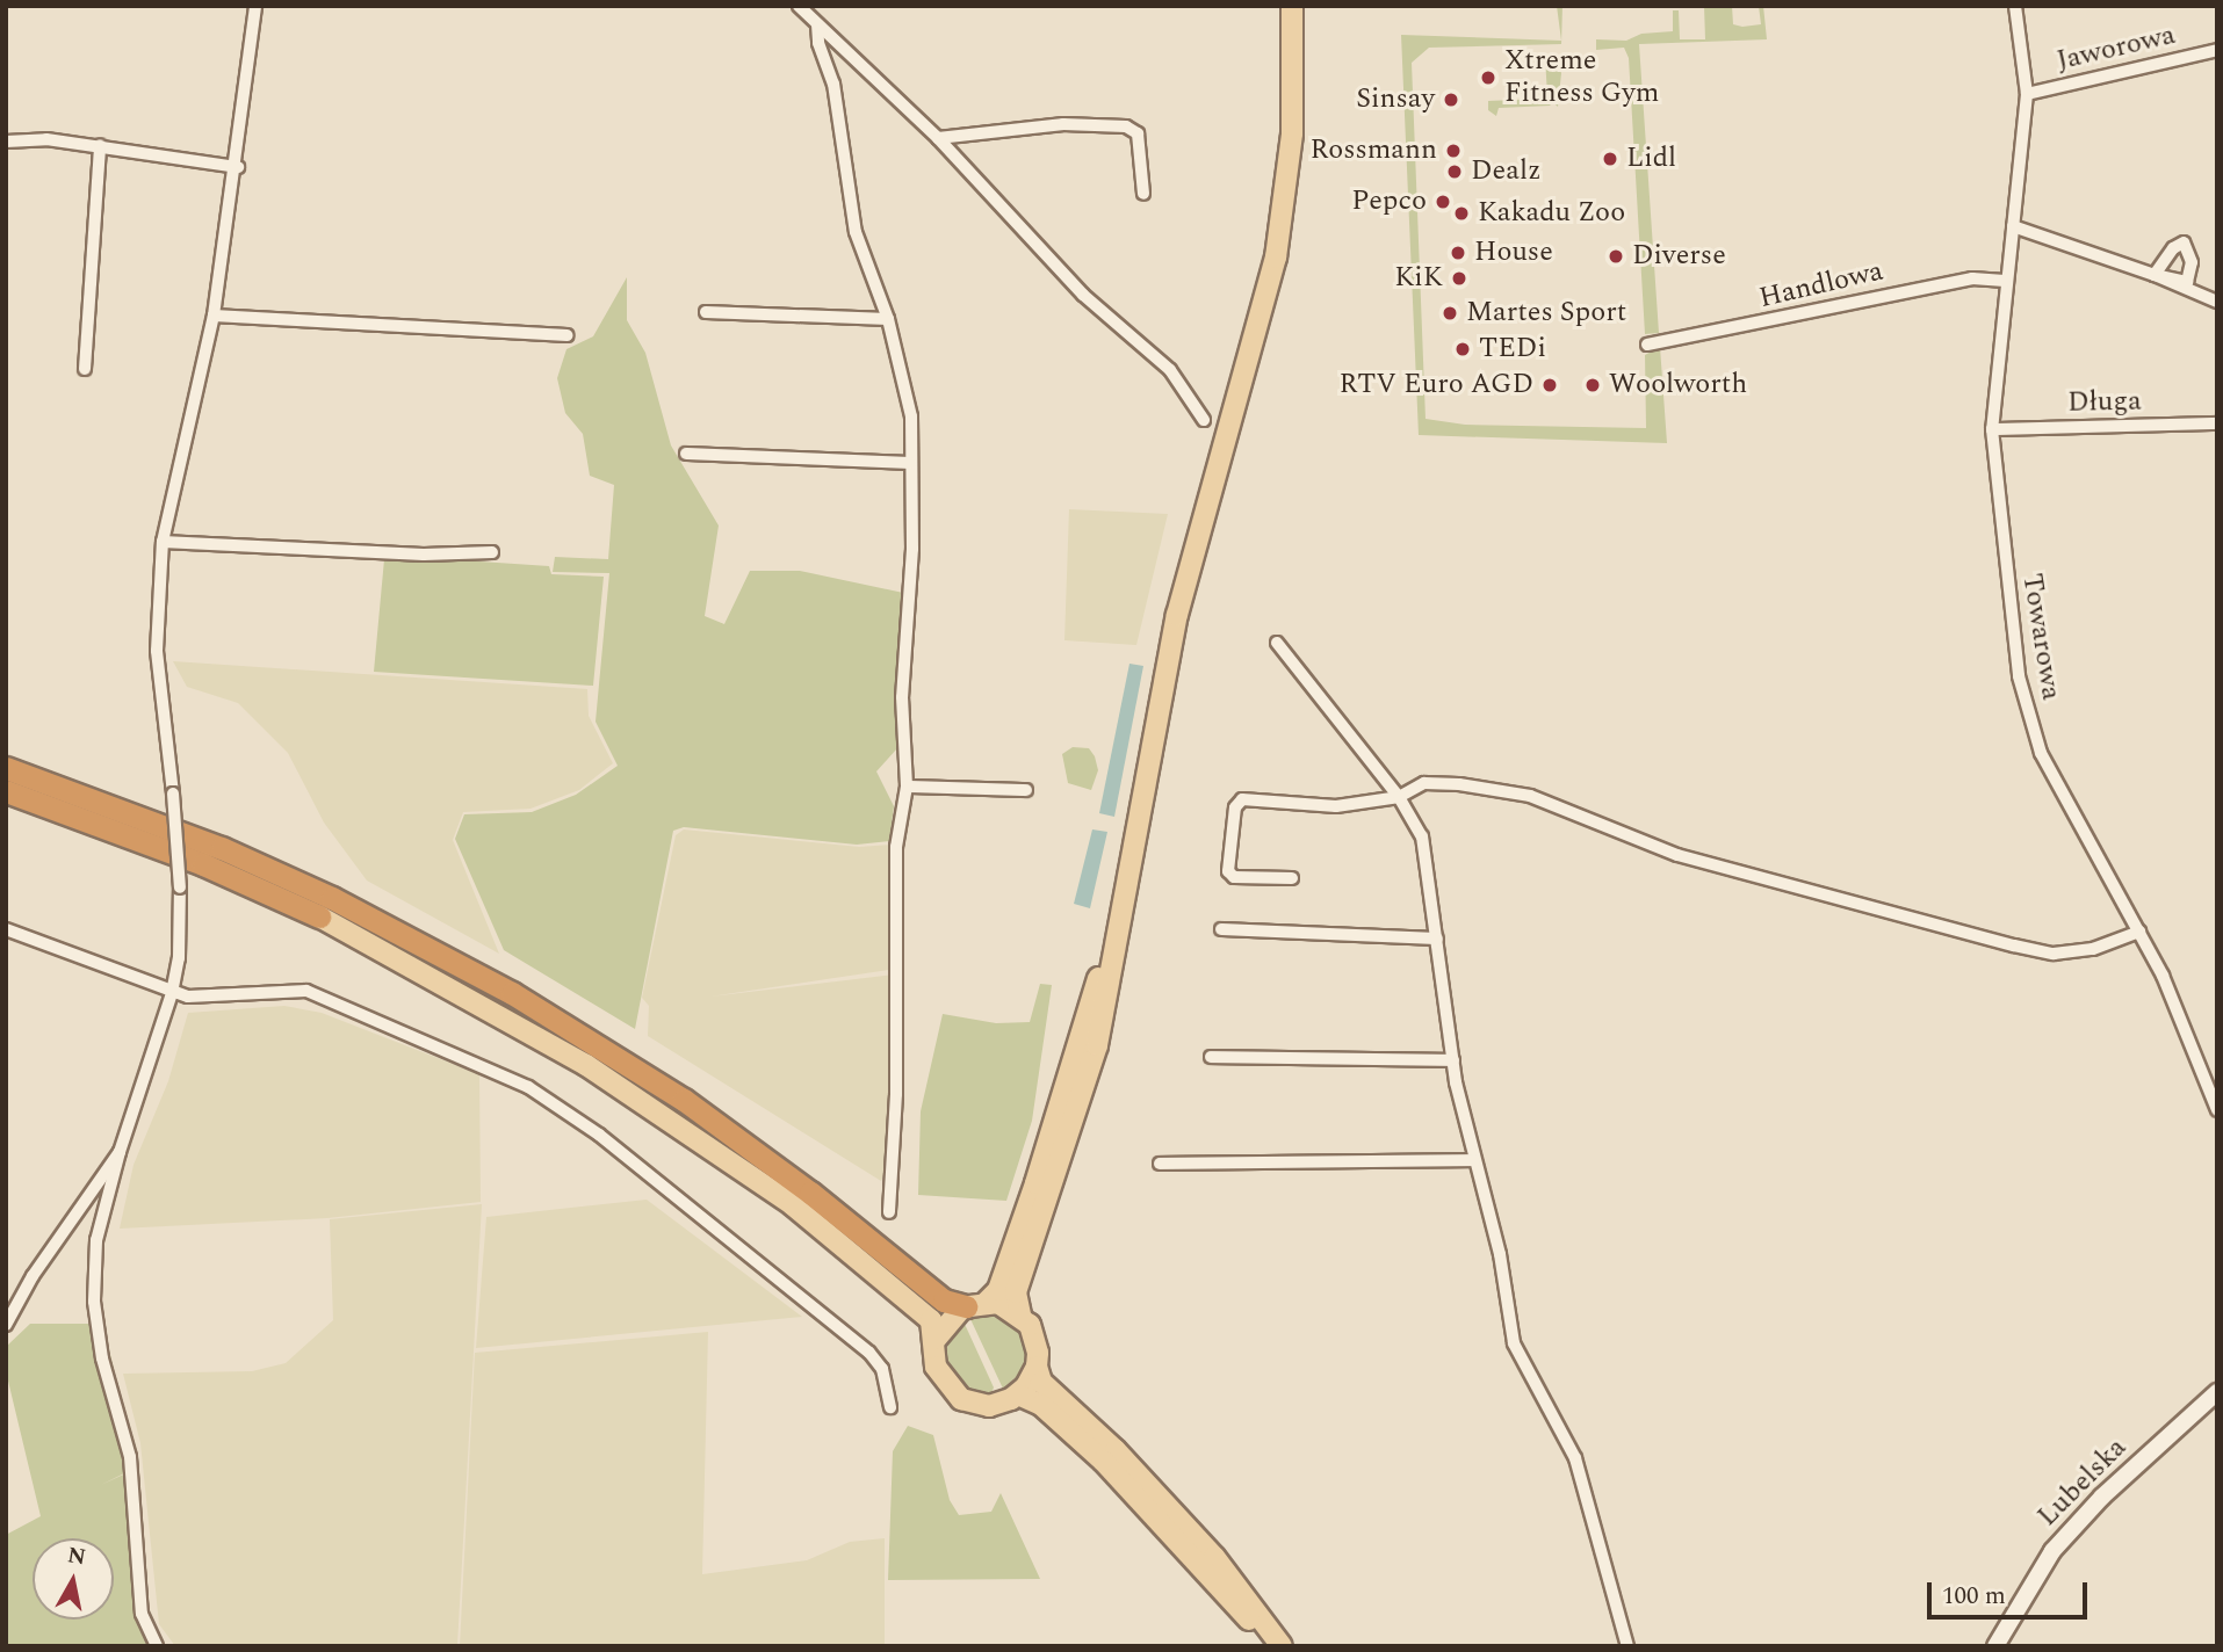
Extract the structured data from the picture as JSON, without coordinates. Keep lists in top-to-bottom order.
{
  "streets": {
    "street": [
      "Jaworowa",
      "Handlowa",
      "Długa",
      "Towarowa",
      "Lubelska"
    ]
  },
  "crossings": [
    ["Jaworowa", "Towarowa"],
    ["Handlowa", "Towarowa"],
    ["Długa", "Towarowa"]
  ],
  "places": [
    "Xtreme Fitness Gym",
    "Sinsay",
    "Rossmann",
    "Lidl",
    "Dealz",
    "Pepco",
    "Kakadu Zoo",
    "House",
    "Diverse",
    "KiK",
    "Martes Sport",
    "TEDi",
    "RTV Euro AGD",
    "Woolworth"
  ],
  "scale_bar": "100 m",
  "north": "top"
}
